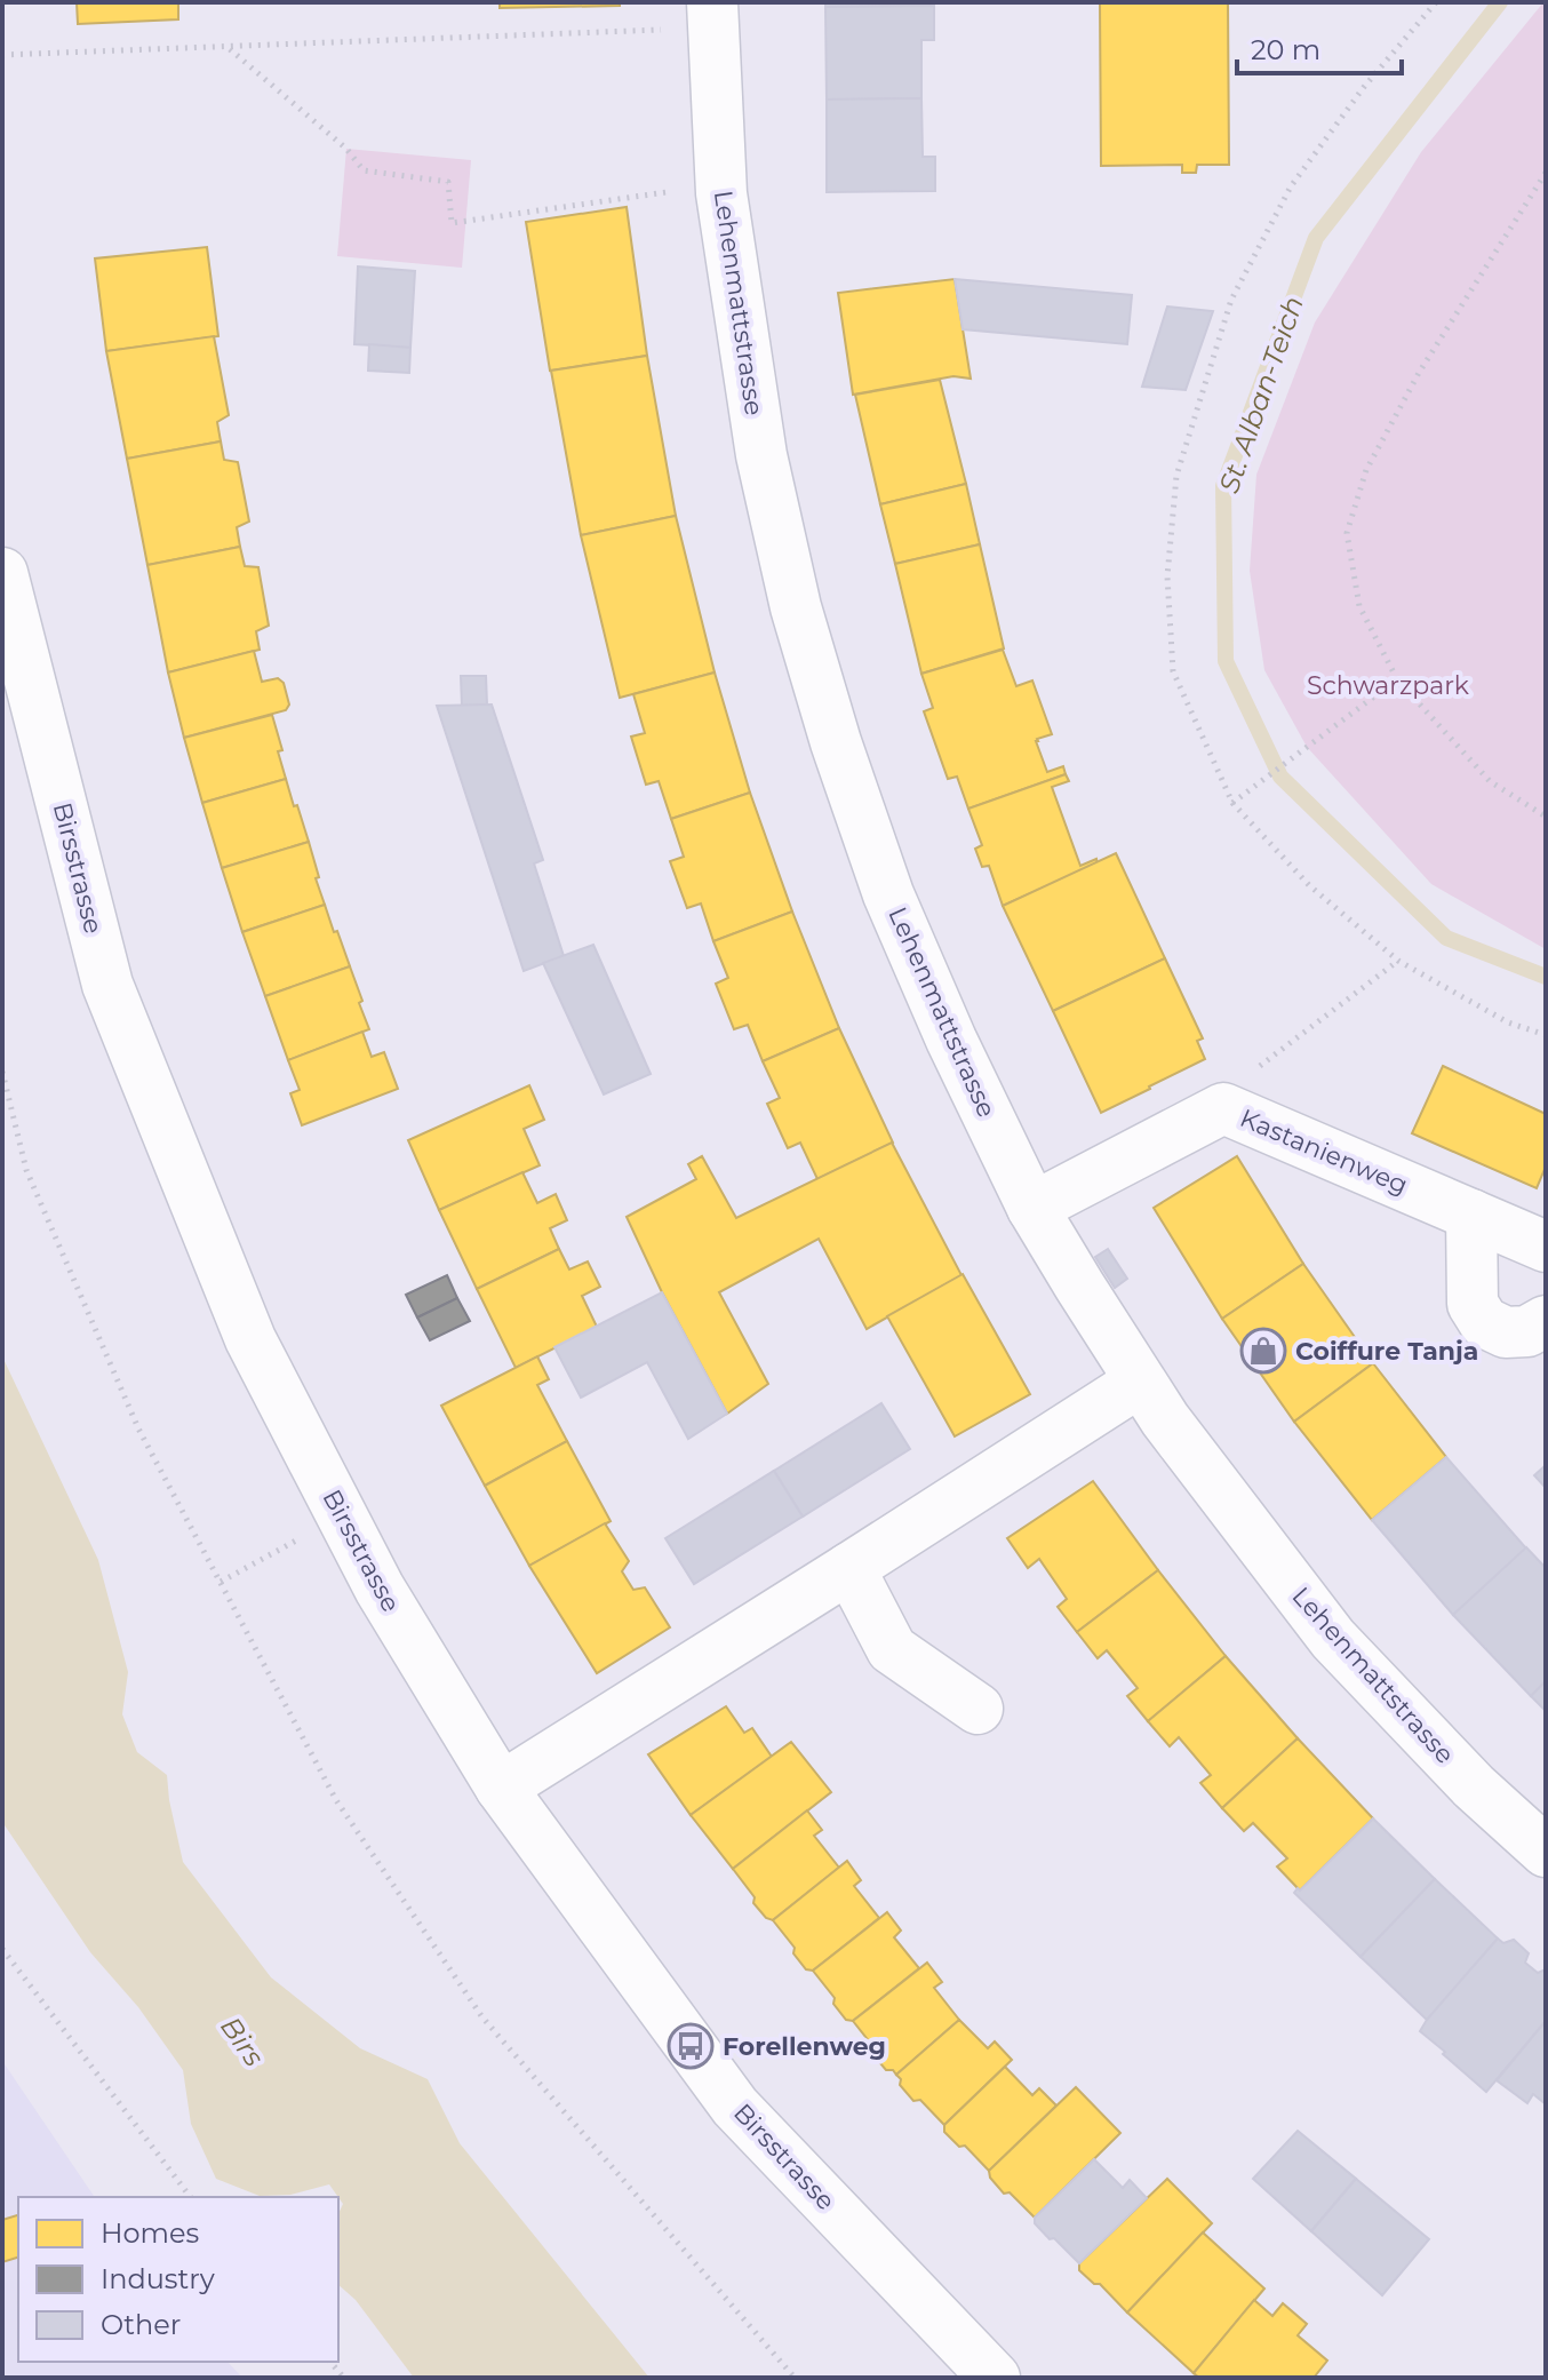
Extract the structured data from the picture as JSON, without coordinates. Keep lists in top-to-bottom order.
{
  "streets": {
    "street": ["Lehenmattstrasse", "Birsstrasse", "Kastanienweg"]
  },
  "crossings": [
    ["Lehenmattstrasse", "Kastanienweg"]
  ],
  "water": ["St. Alban-Teich", "Birs"],
  "parks": ["Schwarzpark"],
  "places": {
    "shop": ["Coiffure Tanja"],
    "bus stop": ["Forellenweg"]
  },
  "legend": ["Homes", "Industry", "Other"],
  "scale_bar": "20 m"
}
